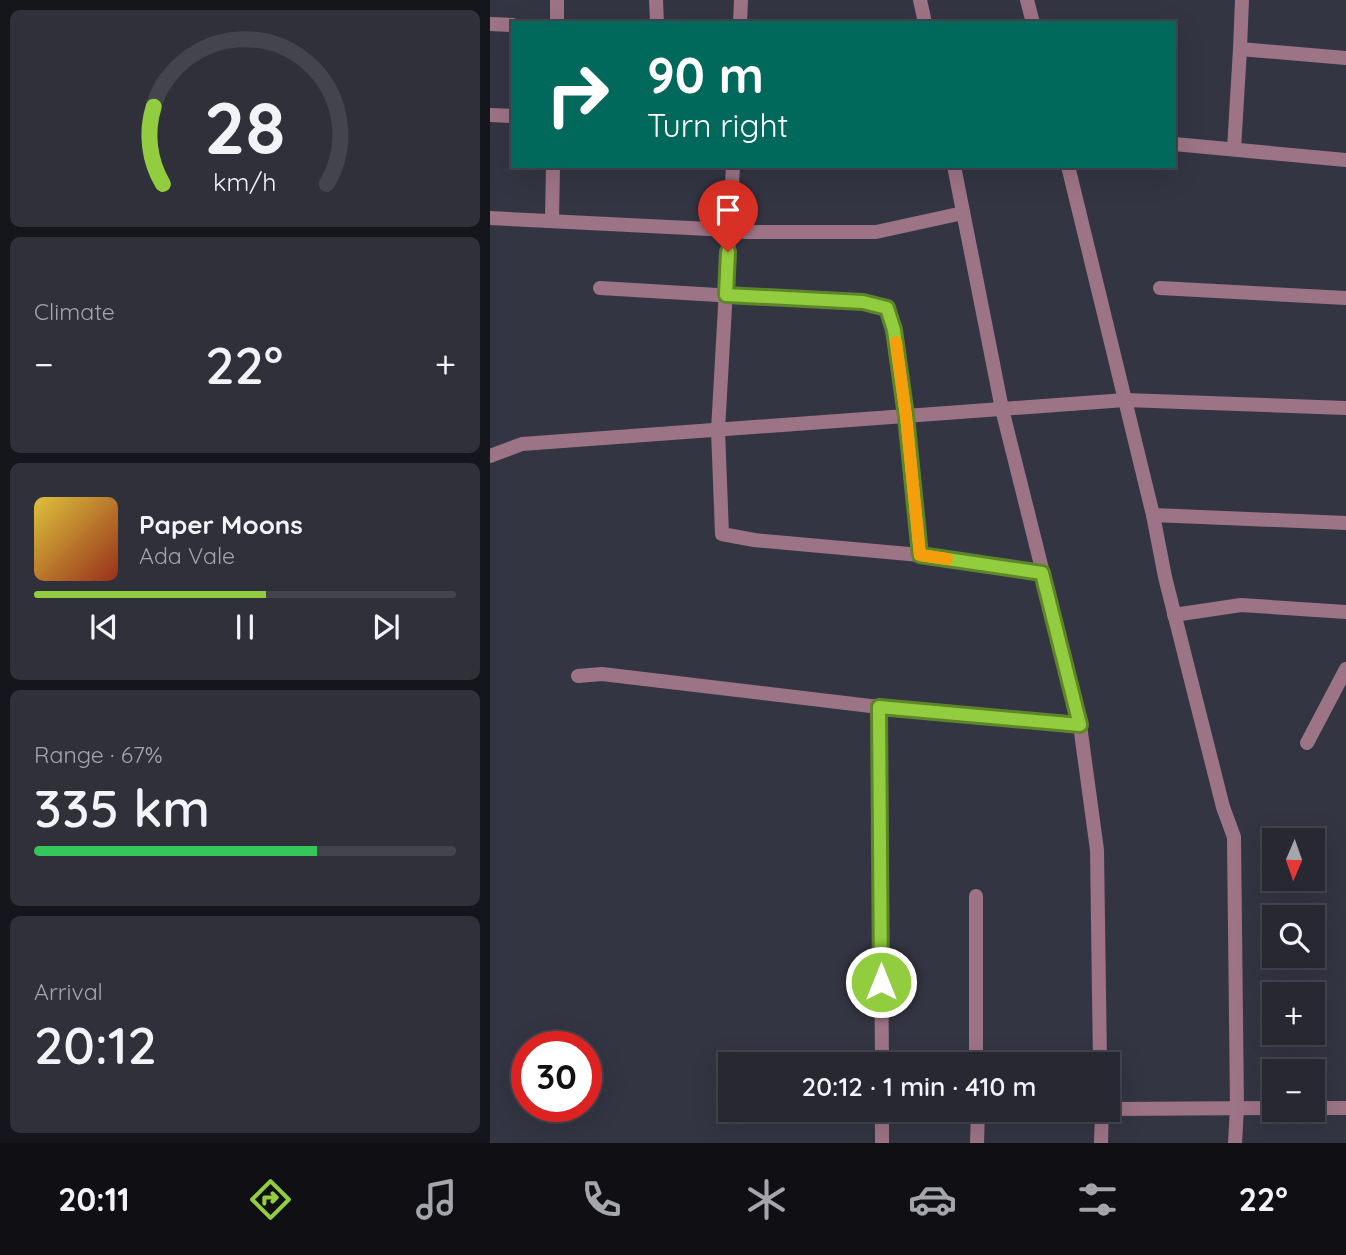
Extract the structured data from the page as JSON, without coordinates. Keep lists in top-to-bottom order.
{
  "north": "bottom",
  "page": {
    "turn": ["90 m", "Turn right"],
    "tile": [
      "Climate",
      ["Range · 67%", "335 km"],
      ["Arrival", "20:12"]
    ],
    "heat": ["−", "22°", "+"],
    "song": ["Paper Moons", "Ada Vale"],
    "map_buttons": ["+", "−"],
    "limit": "30",
    "trip": "20:12 · 1 min · 410 m",
    "tabs": ["20:11", "22°"],
    "gauge": ["28", "km/h"]
  }
}
